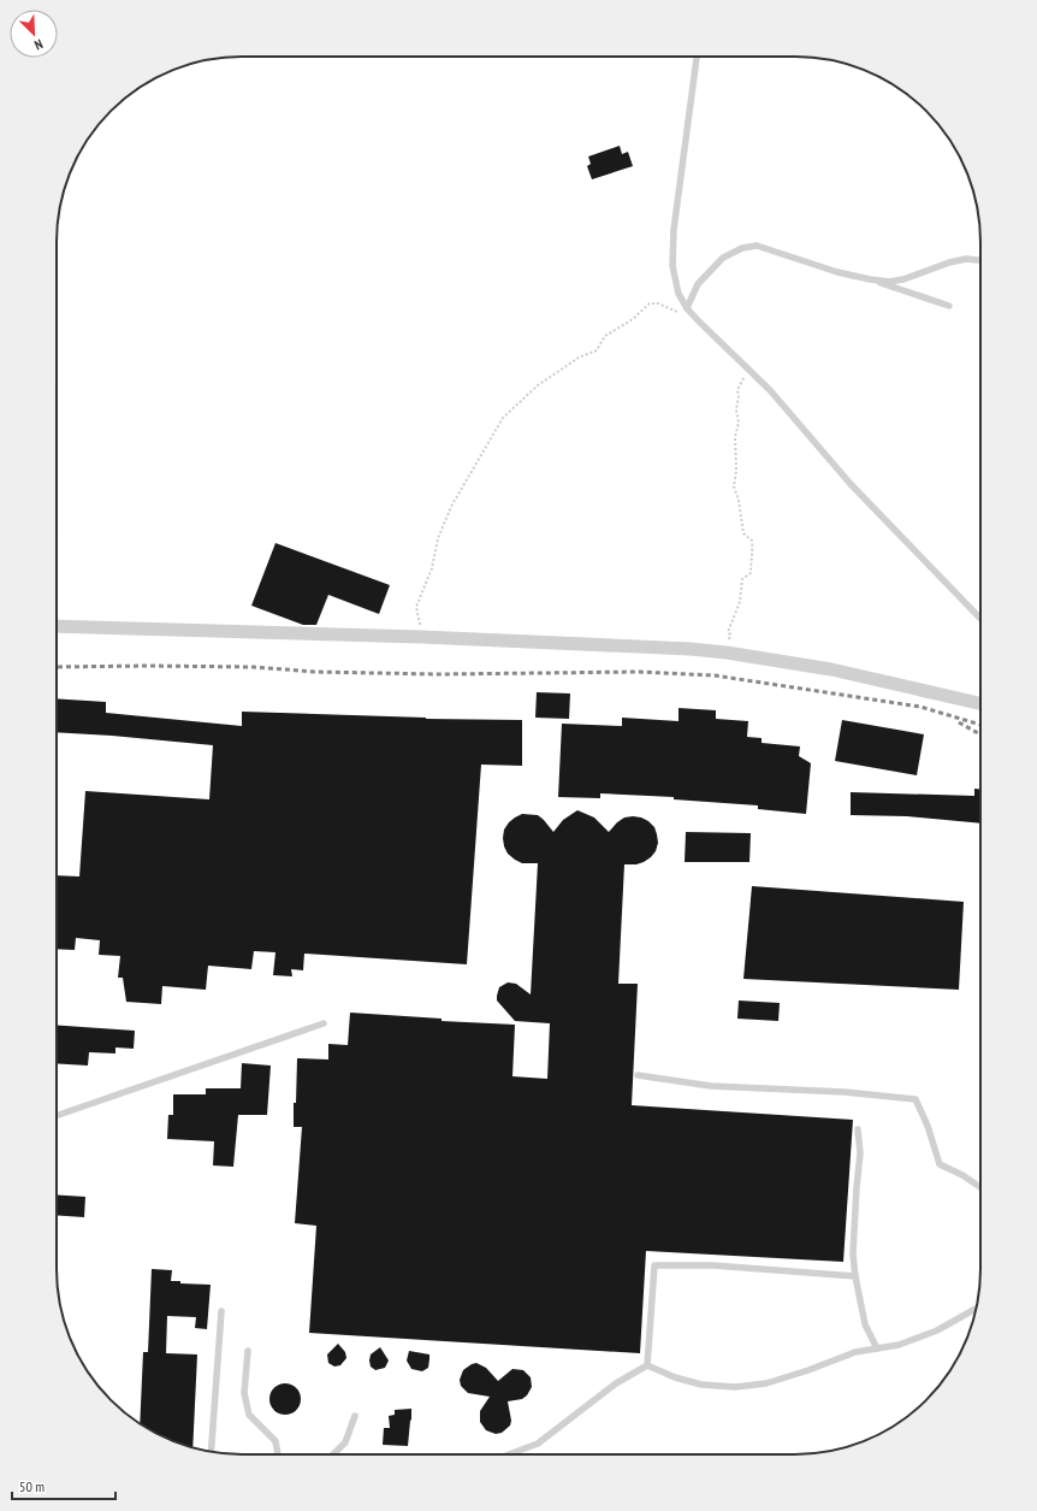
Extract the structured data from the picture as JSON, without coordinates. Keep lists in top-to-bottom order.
{
  "scale_bar": "50 m",
  "north": "bottom right"
}
